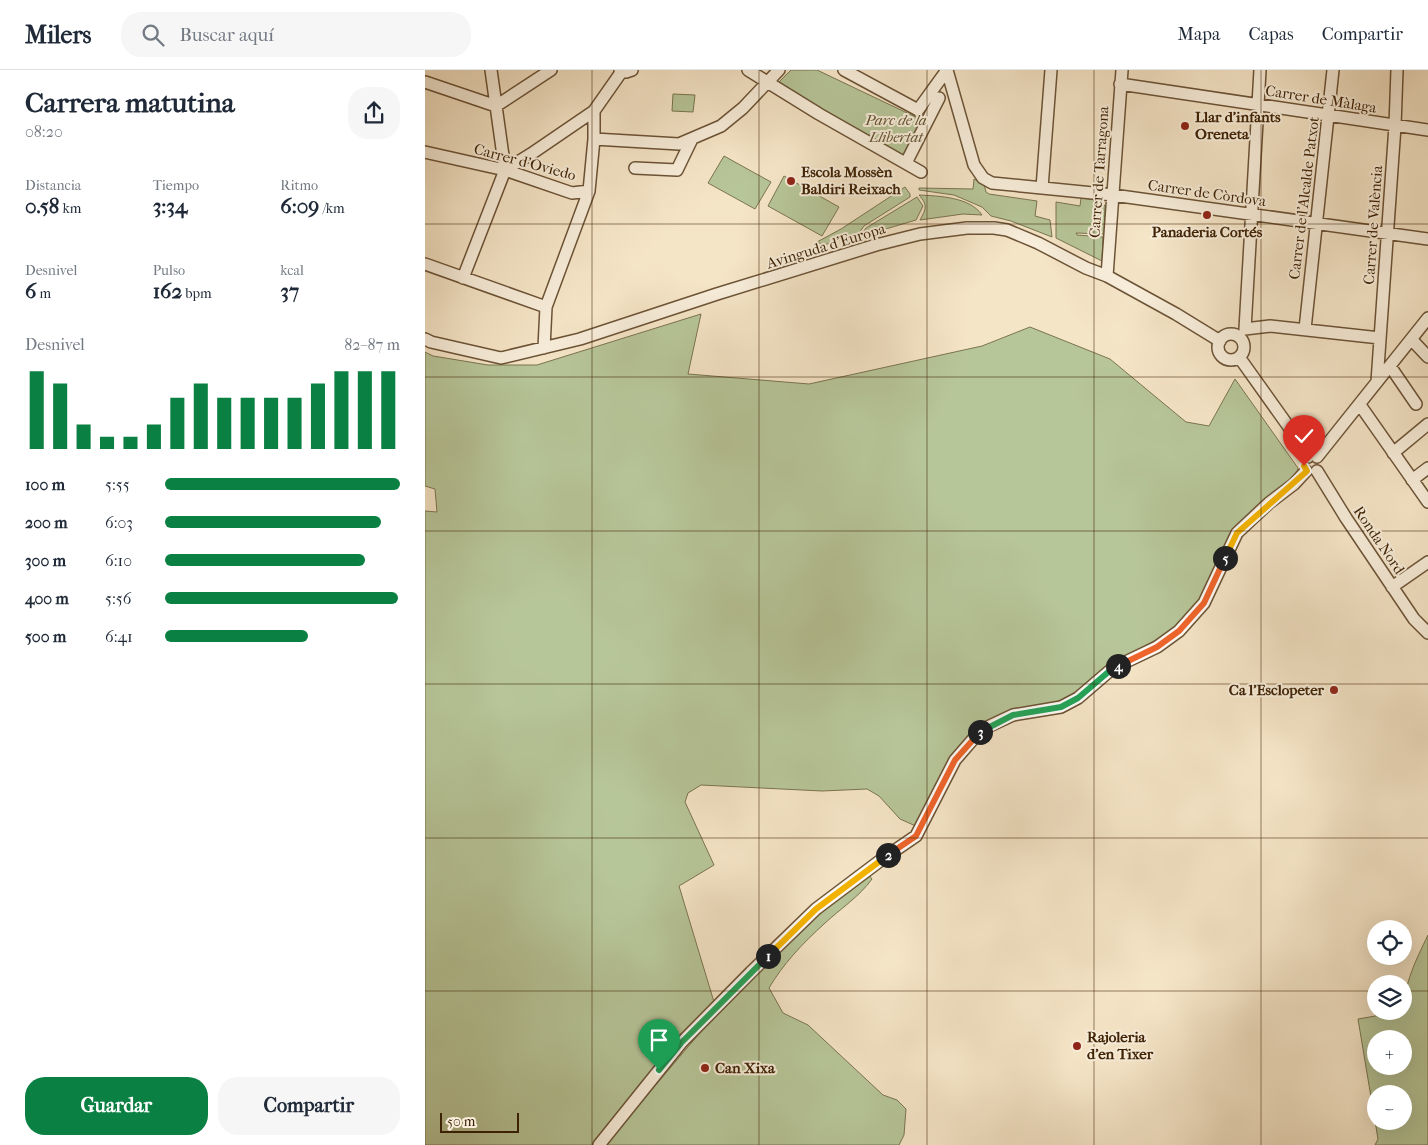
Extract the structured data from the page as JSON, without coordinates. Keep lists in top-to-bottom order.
{
  "streets": {
    "street": [
      "Carrer de Màlaga",
      "Carrer d'Oviedo",
      "Carrer de Tarragona",
      "Carrer de Còrdova",
      "Carrer de l'Alcalde Patxot",
      "Carrer de València",
      "Avinguda d'Europa",
      "Ronda Nord"
    ]
  },
  "crossings": [
    ["Carrer de Màlaga", "Carrer de Tarragona"],
    ["Carrer de Màlaga", "Carrer de l'Alcalde Patxot"],
    ["Carrer de Màlaga", "Carrer de València"],
    ["Carrer de Tarragona", "Carrer de Còrdova"],
    ["Carrer de Tarragona", "Avinguda d'Europa"],
    ["Carrer de Còrdova", "Carrer de l'Alcalde Patxot"],
    ["Carrer de Còrdova", "Carrer de València"]
  ],
  "parks": ["Parc de la Llibertat"],
  "places": [
    "Llar d'infants Oreneta",
    "Escola Mossèn Baldiri Reixach",
    "Panaderia Cortés",
    "Ca l'Esclopeter",
    "Rajoleria d'en Tixer",
    "Can Xixa"
  ],
  "scale_bar": "50 m",
  "page": {
    "header": "Milers",
    "search": "Buscar aquí",
    "nav": ["Mapa", "Capas", "Compartir"],
    "heading": ["Carrera matutina", "08:20"],
    "stats": [
      ["Distancia", "0.58 km"],
      ["Tiempo", "3:34"],
      ["Ritmo", "6:09 /km"],
      ["Desnivel", "6 m"],
      ["Pulso", "162 bpm"],
      ["kcal", "37"]
    ],
    "chart": ["Desnivel", "82–87 m"],
    "list": [
      {
        "name": "100 m",
        "note": "5:55"
      },
      {
        "name": "200 m",
        "note": "6:03"
      },
      {
        "name": "300 m",
        "note": "6:10"
      },
      {
        "name": "400 m",
        "note": "5:56"
      },
      {
        "name": "500 m",
        "note": "6:41"
      }
    ],
    "pins": [
      "5",
      "4",
      "3",
      "2",
      "1"
    ],
    "map_buttons": ["+", "−"],
    "buttons": ["Guardar", "Compartir"],
    "scale": "50 m"
  }
}
